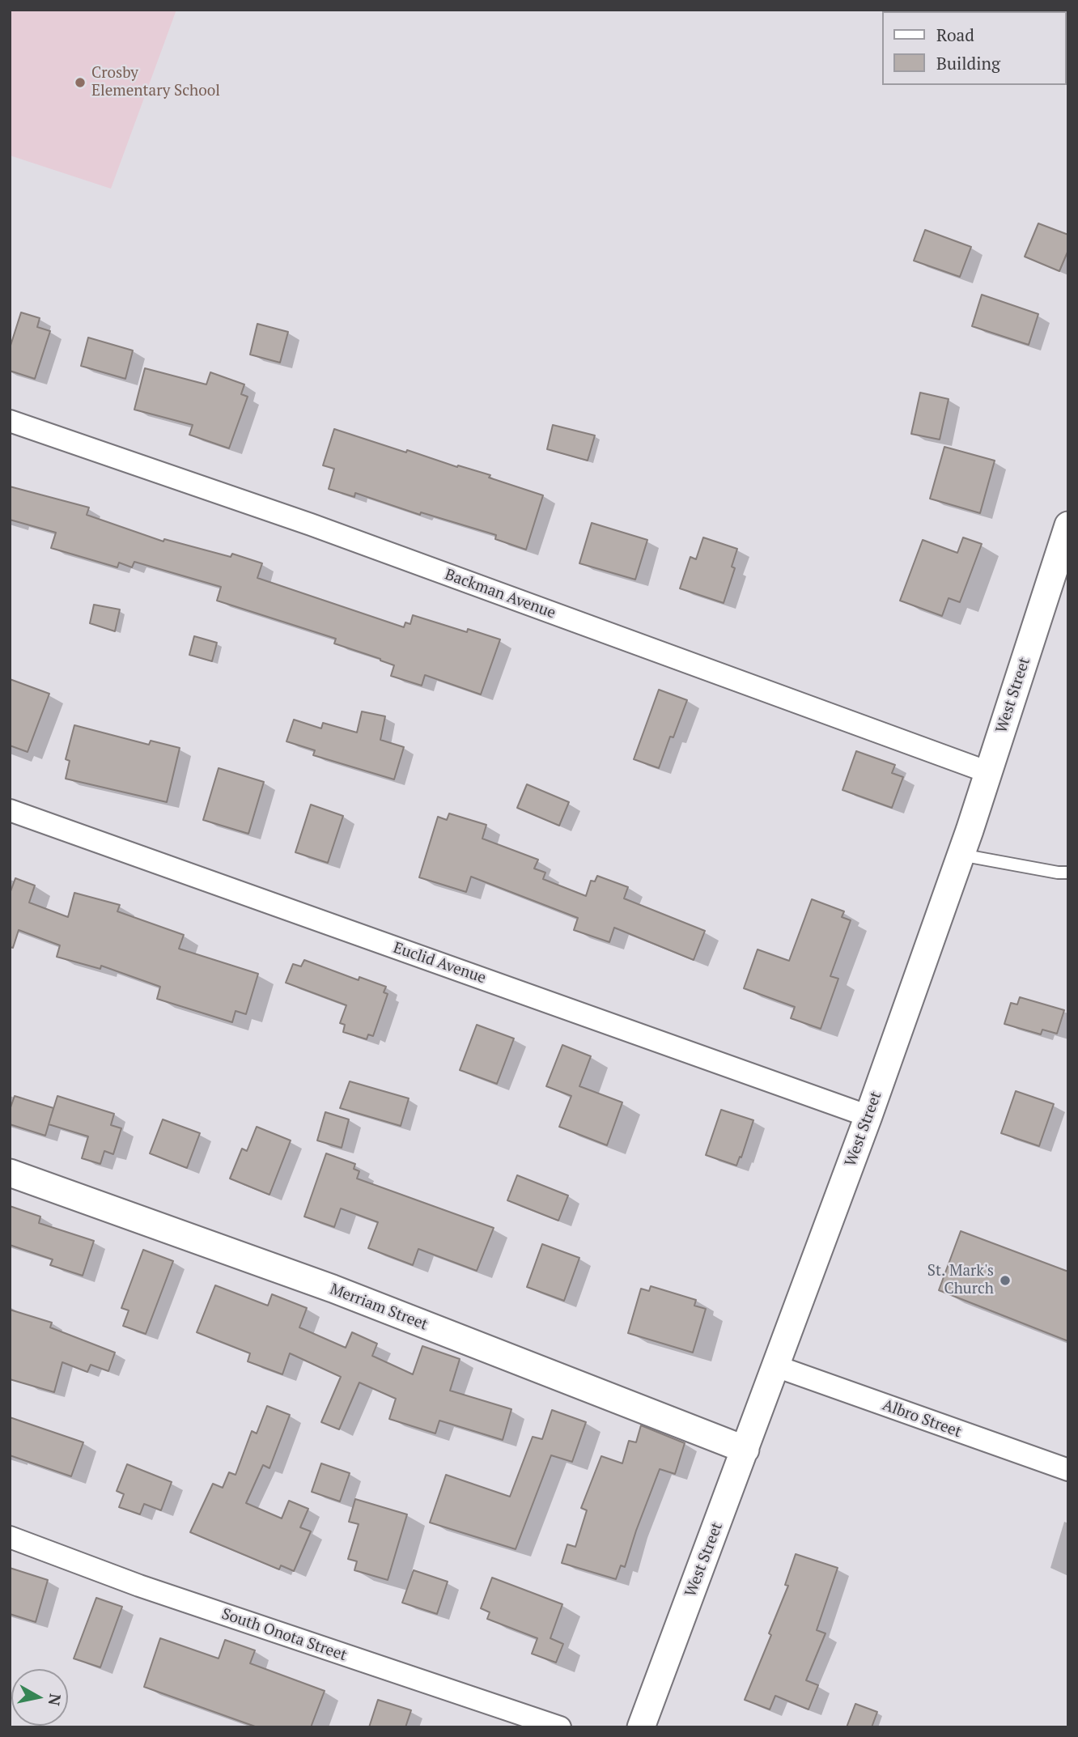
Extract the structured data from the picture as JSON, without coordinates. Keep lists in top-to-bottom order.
{
  "streets": {
    "street": [
      "Backman Avenue",
      "West Street",
      "Euclid Avenue",
      "Merriam Street",
      "Albro Street",
      "South Onota Street"
    ]
  },
  "crossings": [
    ["Backman Avenue", "West Street"],
    ["West Street", "Euclid Avenue"],
    ["West Street", "Merriam Street"],
    ["West Street", "Albro Street"]
  ],
  "places": ["Crosby Elementary School", "St. Mark's Church"],
  "legend": ["Road", "Building"],
  "north": "right"
}
